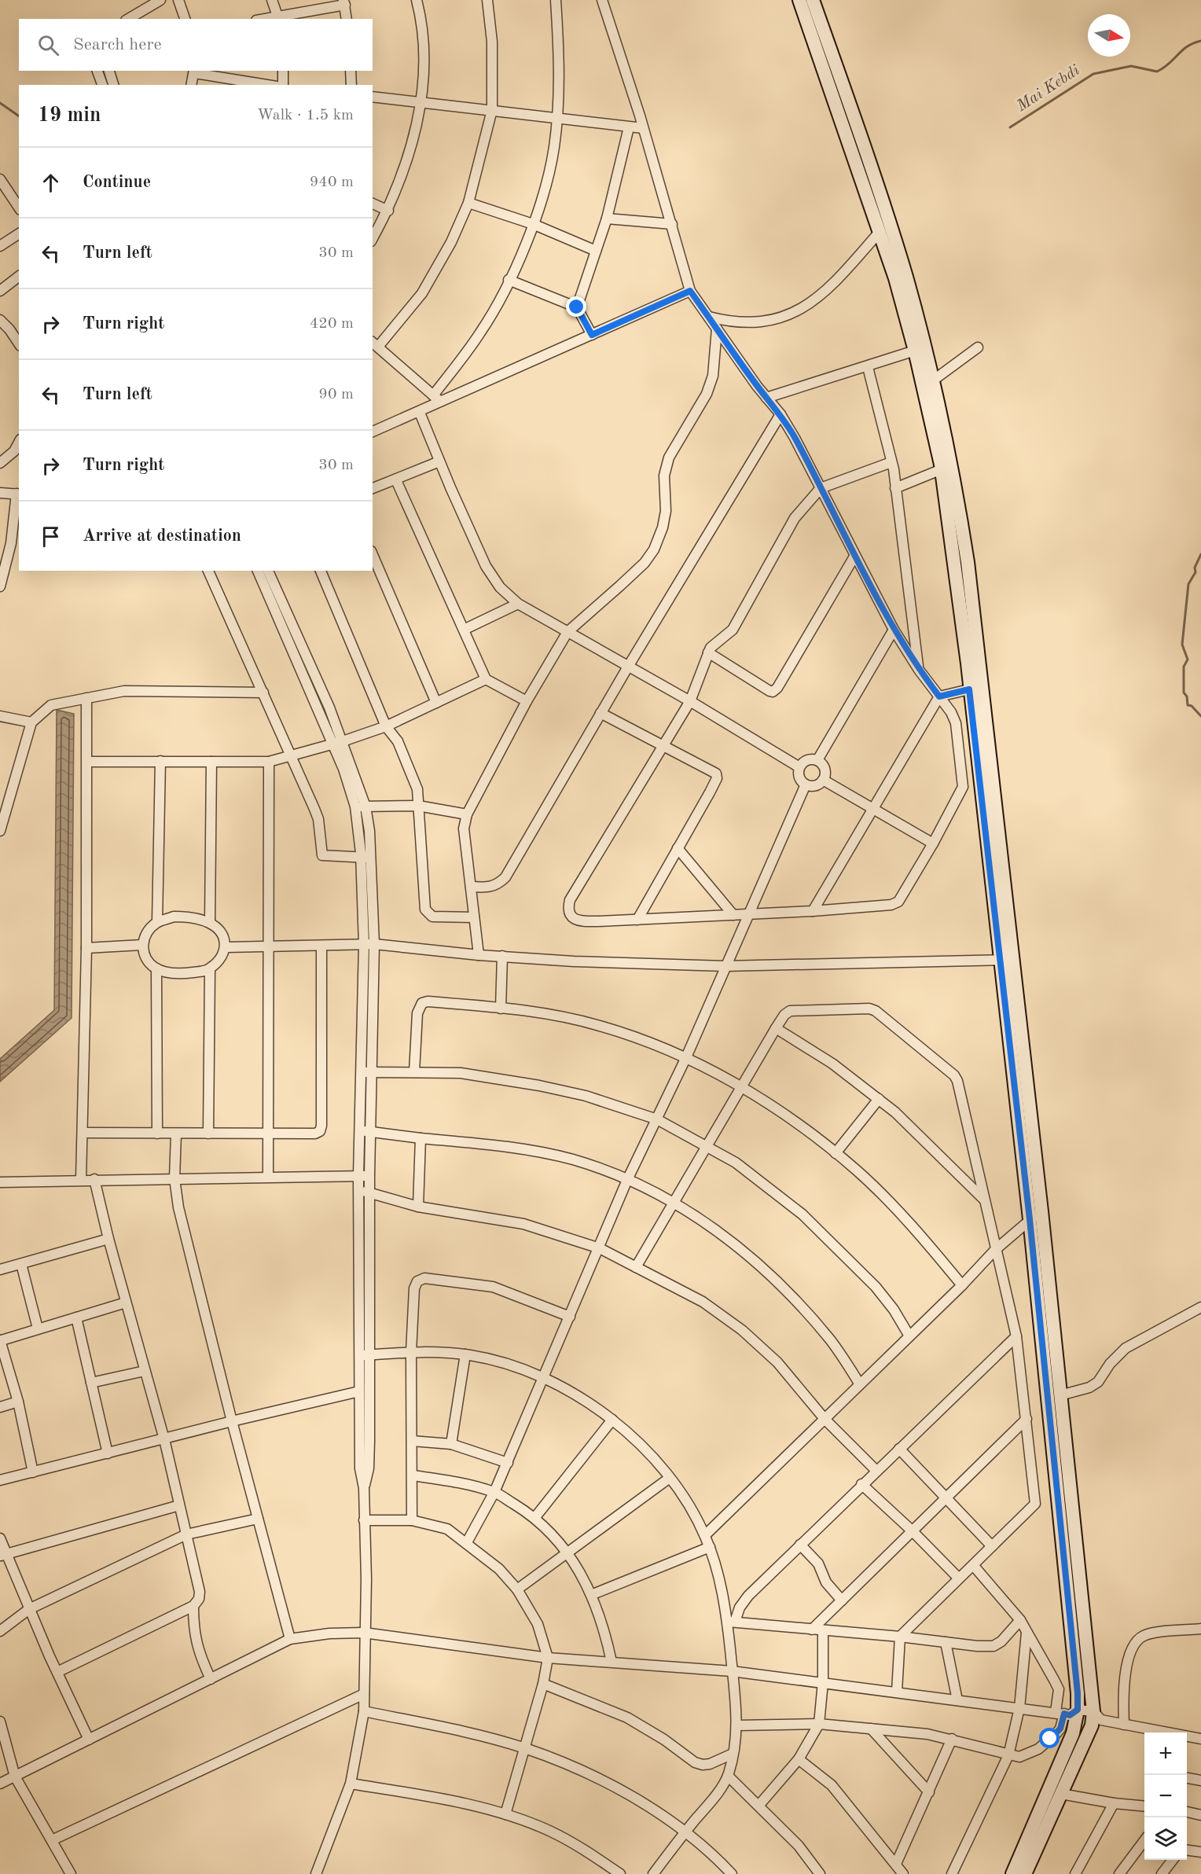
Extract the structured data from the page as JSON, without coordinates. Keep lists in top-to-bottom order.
{
  "water": ["Mai Kebdi"],
  "north": "right",
  "page": {
    "search": "Search here",
    "heading": ["19 min", "Walk · 1.5 km"],
    "list": [
      ["Continue", "940 m"],
      ["Turn left", "30 m"],
      ["Turn right", "420 m"],
      ["Turn left", "90 m"],
      ["Turn right", "30 m"],
      "Arrive at destination"
    ],
    "map_buttons": ["+", "−"]
  }
}
